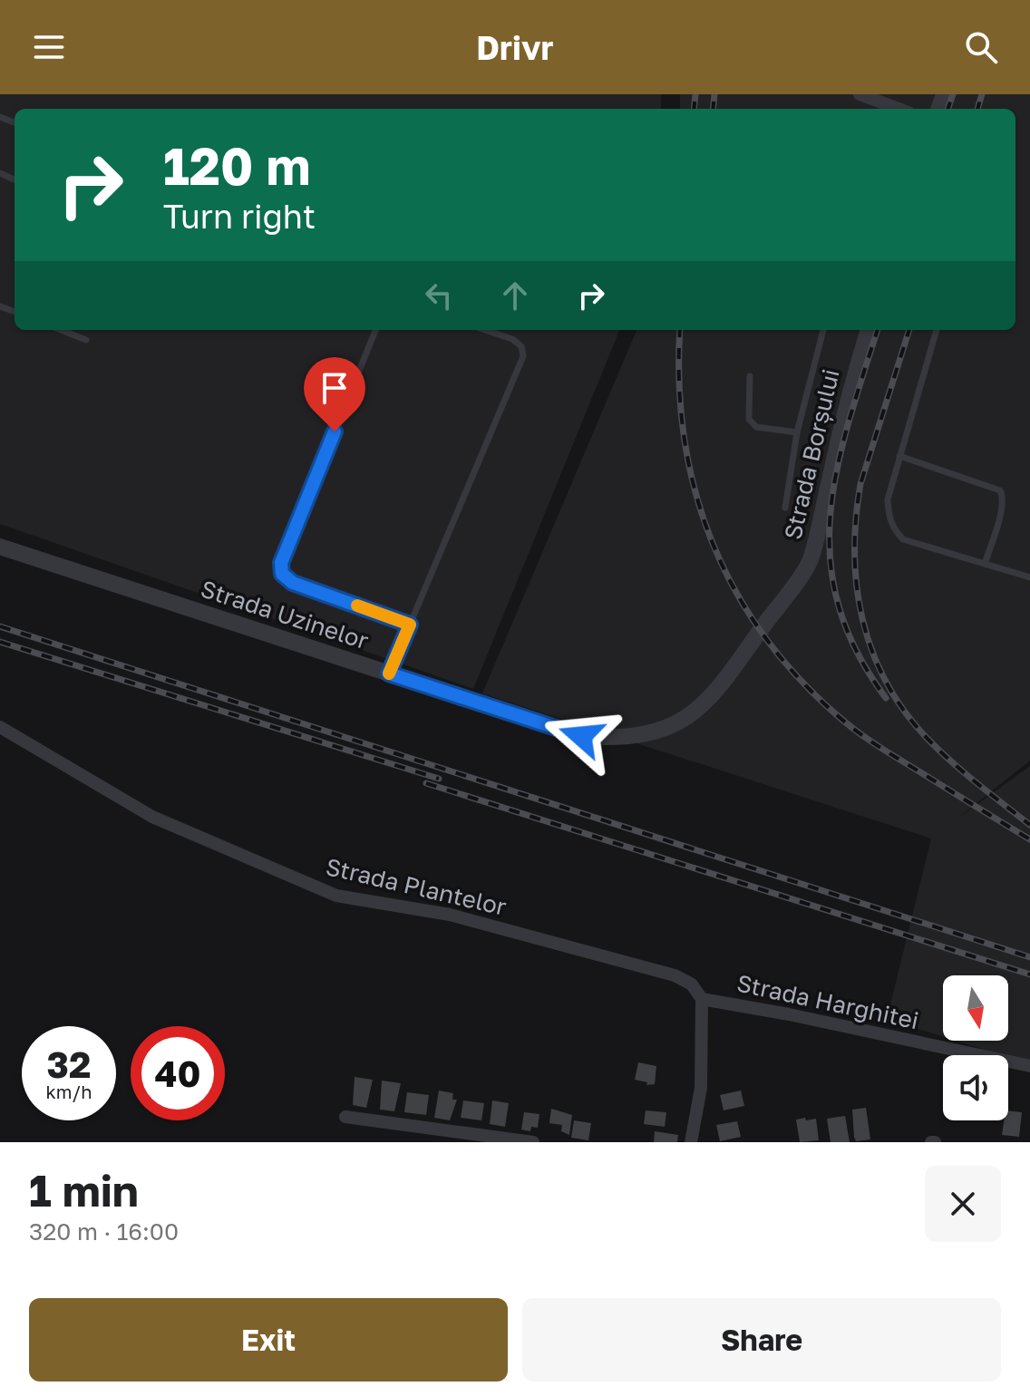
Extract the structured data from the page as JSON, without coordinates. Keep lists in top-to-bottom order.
{
  "streets": {
    "street": [
      "Strada Borșului",
      "Strada Uzinelor",
      "Strada Plantelor",
      "Strada Harghitei"
    ]
  },
  "crossings": [
    ["Strada Borșului", "Strada Uzinelor"],
    ["Strada Plantelor", "Strada Harghitei"]
  ],
  "north": "bottom",
  "page": {
    "header": "Drivr",
    "turn": ["120 m", "Turn right"],
    "speed": "32 km/h",
    "limit": "40",
    "heading": ["1 min", "320 m · 16:00"],
    "buttons": ["Exit", "Share"]
  }
}
